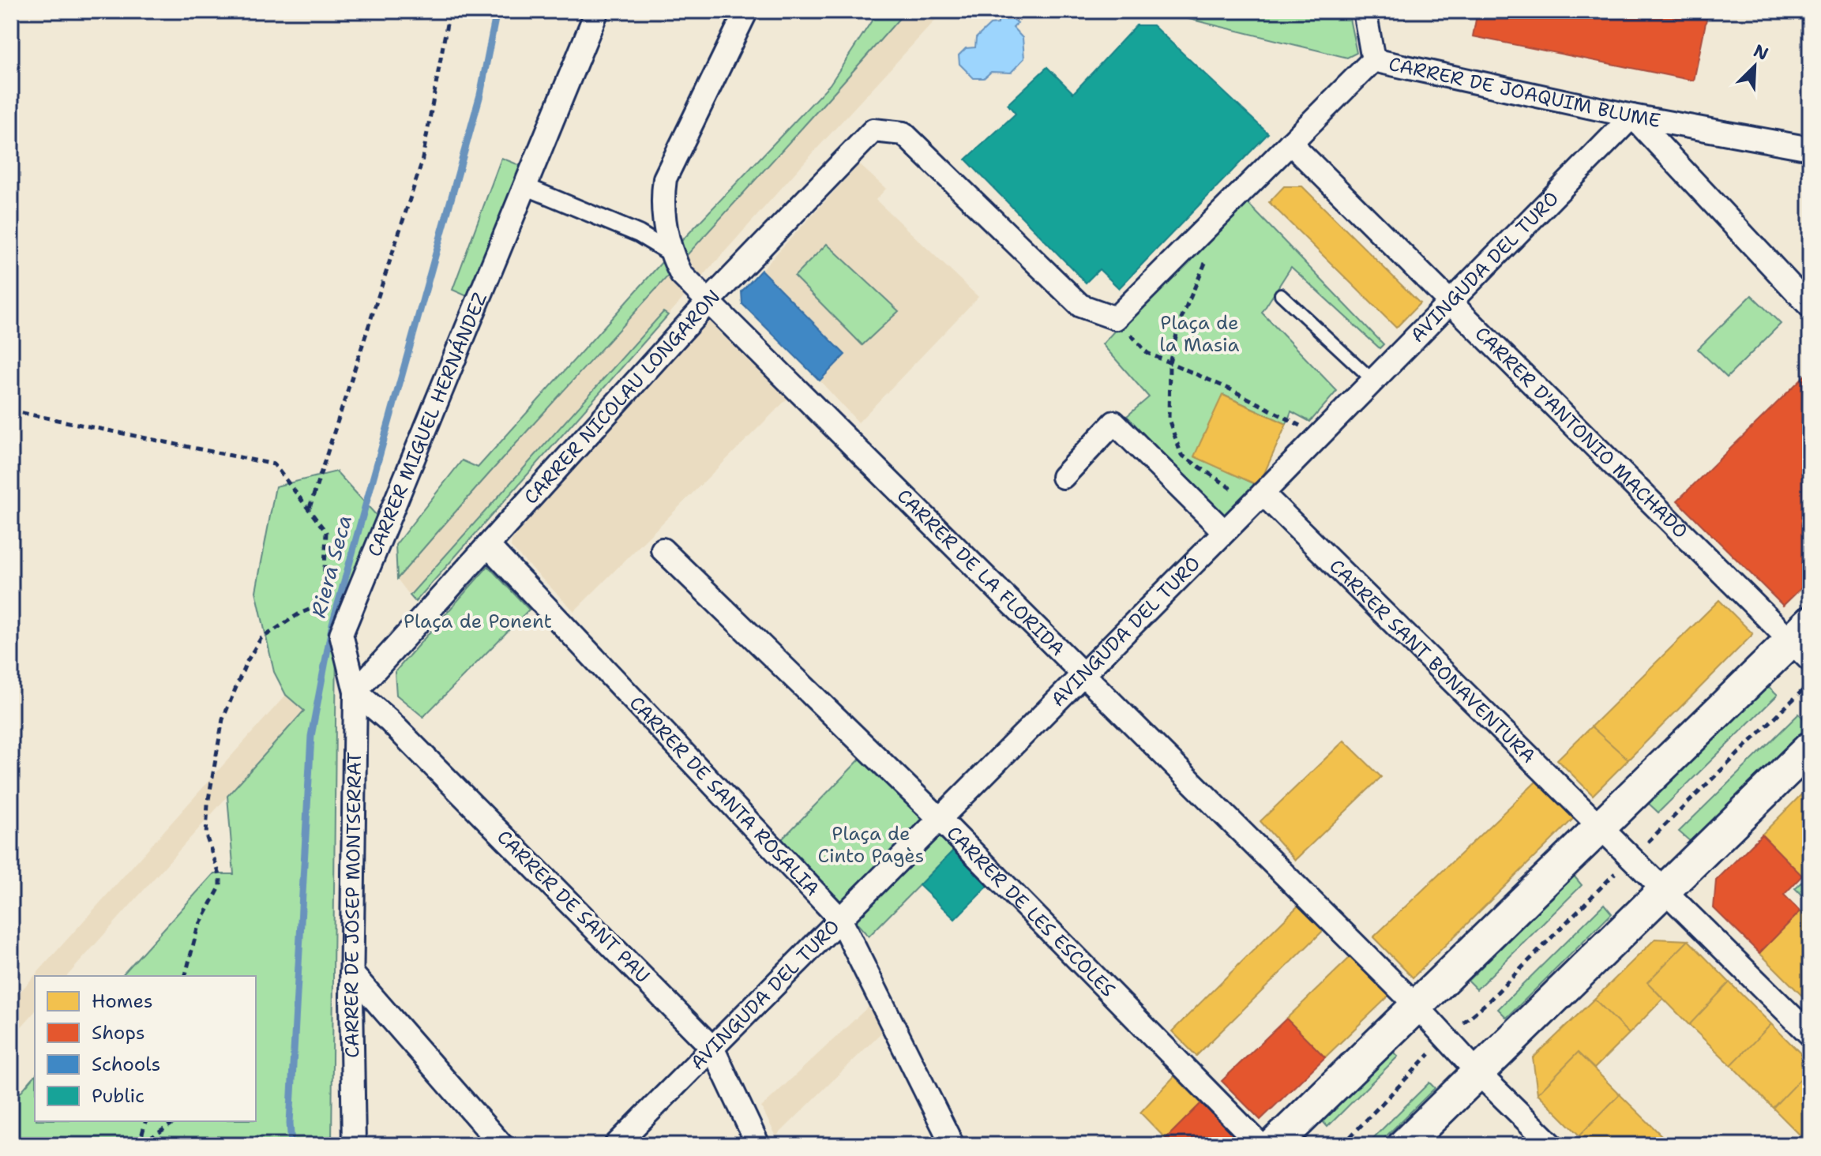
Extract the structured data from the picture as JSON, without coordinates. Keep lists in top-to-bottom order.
{
  "streets": {
    "street": [
      "CARRER DE JOAQUIM BLUME",
      "AVINGUDA DEL TURÓ",
      "CARRER NICOLAU LONGARON",
      "CARRER MIGUEL HERNÁNDEZ",
      "CARRER D'ANTONIO MACHADO",
      "CARRER DE LA FLORIDA",
      "CARRER SANT BONAVENTURA",
      "CARRER DE SANTA ROSALIA",
      "CARRER DE JOSEP MONTSERRAT",
      "CARRER DE SANT PAU",
      "CARRER DE LES ESCOLES"
    ]
  },
  "crossings": [
    ["CARRER DE JOAQUIM BLUME", "AVINGUDA DEL TURÓ"],
    ["CARRER DE JOAQUIM BLUME", "CARRER NICOLAU LONGARON"],
    ["CARRER DE JOAQUIM BLUME", "CARRER D'ANTONIO MACHADO"],
    ["AVINGUDA DEL TURÓ", "CARRER D'ANTONIO MACHADO"],
    ["AVINGUDA DEL TURÓ", "CARRER DE LA FLORIDA"],
    ["AVINGUDA DEL TURÓ", "CARRER SANT BONAVENTURA"],
    ["AVINGUDA DEL TURÓ", "CARRER DE SANTA ROSALIA"],
    ["AVINGUDA DEL TURÓ", "CARRER DE SANT PAU"],
    ["AVINGUDA DEL TURÓ", "CARRER DE LES ESCOLES"],
    ["CARRER NICOLAU LONGARON", "CARRER DE LA FLORIDA"],
    ["CARRER NICOLAU LONGARON", "CARRER DE SANTA ROSALIA"],
    ["CARRER NICOLAU LONGARON", "CARRER DE JOSEP MONTSERRAT"],
    ["CARRER NICOLAU LONGARON", "CARRER DE SANT PAU"],
    ["CARRER MIGUEL HERNÁNDEZ", "CARRER DE JOSEP MONTSERRAT"],
    ["CARRER DE JOSEP MONTSERRAT", "CARRER DE SANT PAU"]
  ],
  "water": ["Riera Seca"],
  "parks": ["Plaça de la Masia", "Plaça de Ponent", "Plaça de Cinto Pagès"],
  "legend": [
    "Homes",
    "Shops",
    "Schools",
    "Public"
  ],
  "north": "top right"
}
